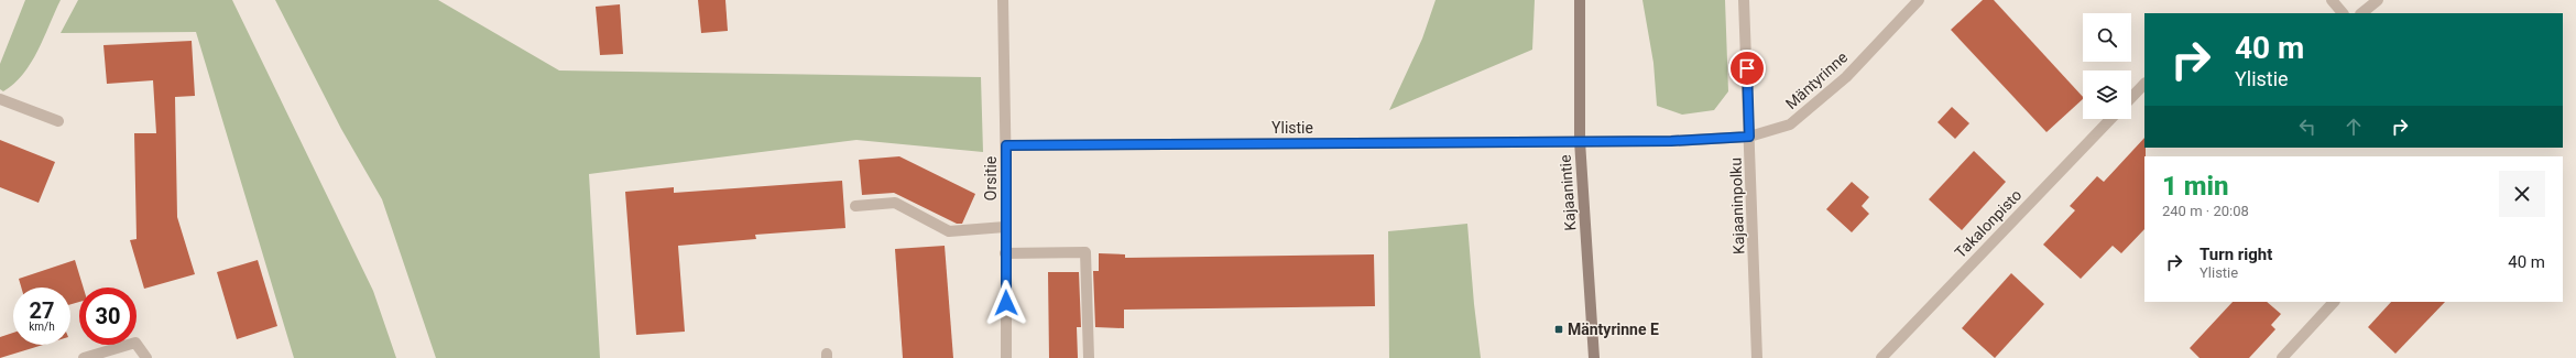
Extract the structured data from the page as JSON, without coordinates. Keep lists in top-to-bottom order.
{
  "streets": {
    "main road": ["Kajaanintie"],
    "street": [
      "Mäntyrinne",
      "Ylistie",
      "Orsitie",
      "Kajaaninpolku",
      "Takalonpisto"
    ]
  },
  "crossings": [
    ["Mäntyrinne", "Ylistie"],
    ["Mäntyrinne", "Kajaanintie"],
    ["Mäntyrinne", "Kajaaninpolku"],
    ["Ylistie", "Orsitie"],
    ["Ylistie", "Kajaanintie"]
  ],
  "places": {
    "transit": ["Mäntyrinne E"]
  },
  "page": {
    "turn": ["40 m", "Ylistie"],
    "heading": ["1 min", "240 m · 20:08"],
    "list": [
      {
        "name": "Turn right",
        "note": "Ylistie",
        "value": "40 m"
      }
    ],
    "speed": "27 km/h",
    "limit": "30"
  }
}
